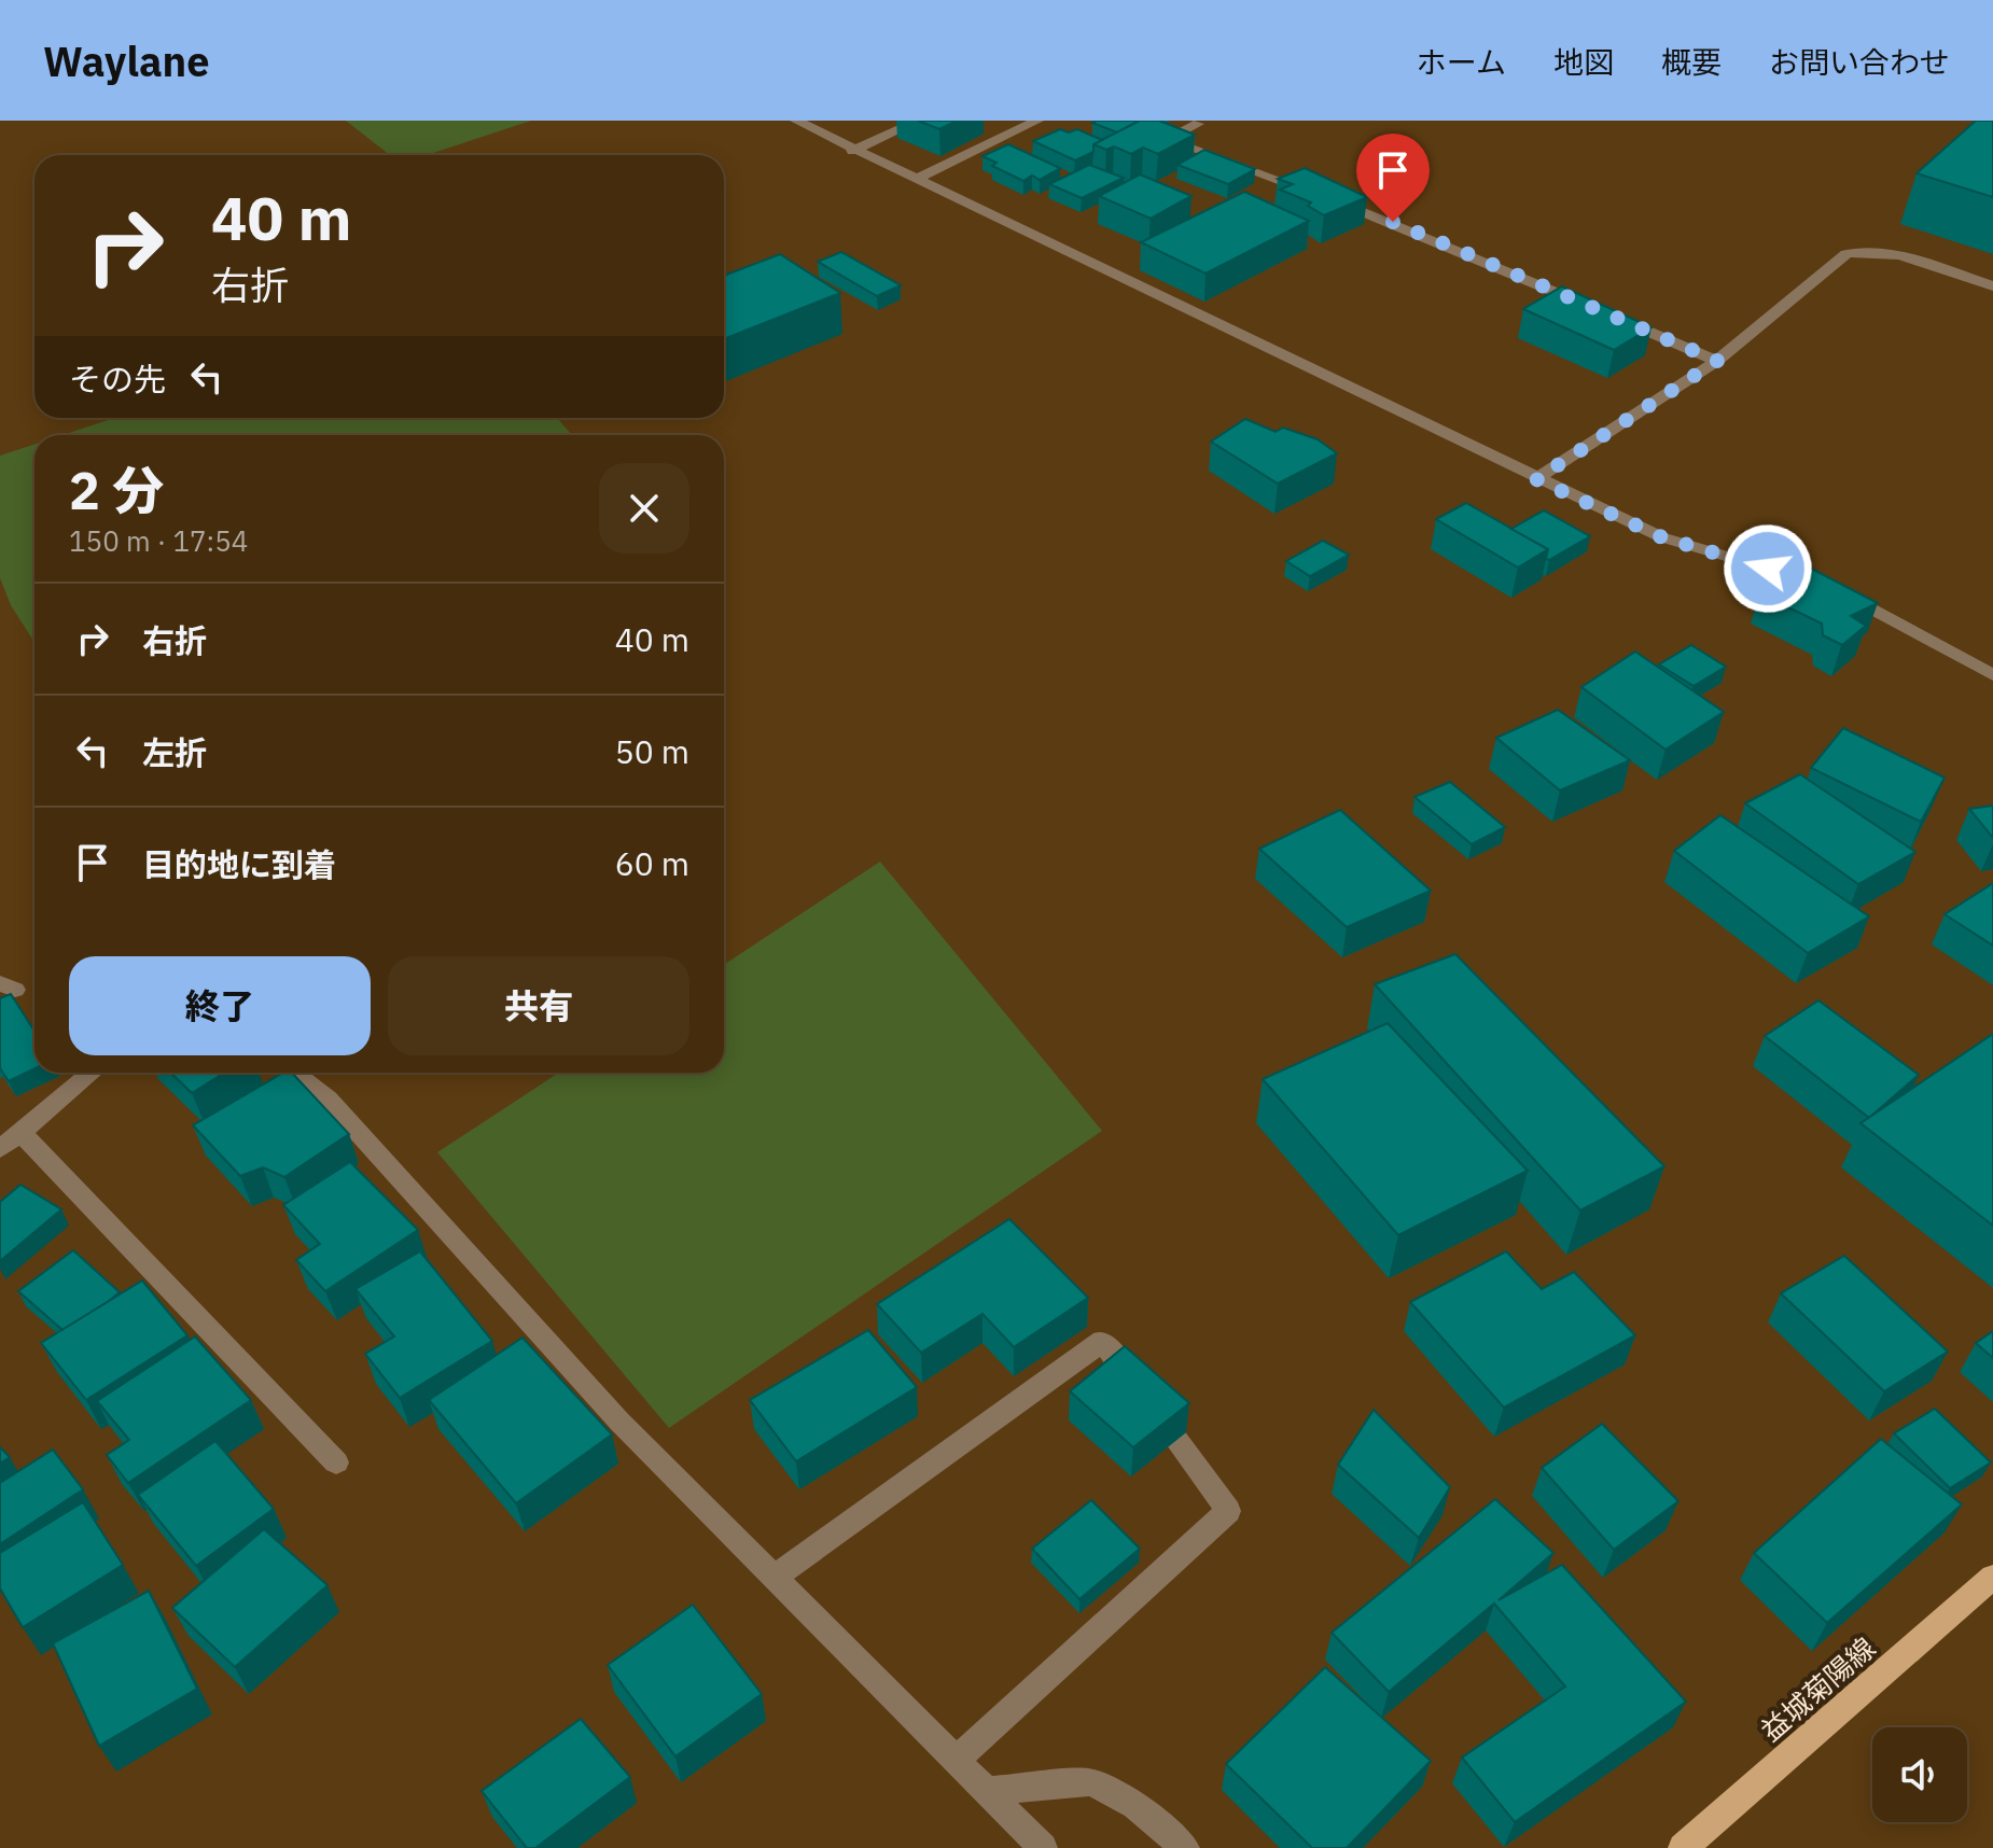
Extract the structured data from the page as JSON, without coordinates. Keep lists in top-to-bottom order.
{
  "streets": {
    "main road": ["益城菊陽線"]
  },
  "page": {
    "header": "Waylane",
    "nav": [
      "ホーム",
      "地図",
      "概要",
      "お問い合わせ"
    ],
    "turn": ["40 m", "右折"],
    "then": "その先",
    "heading": ["2 分", "150 m · 17:54"],
    "list": [
      {
        "name": "右折",
        "value": "40 m"
      },
      {
        "name": "左折",
        "value": "50 m"
      },
      {
        "name": "目的地に到着",
        "value": "60 m"
      }
    ],
    "buttons": ["終了", "共有"]
  }
}
